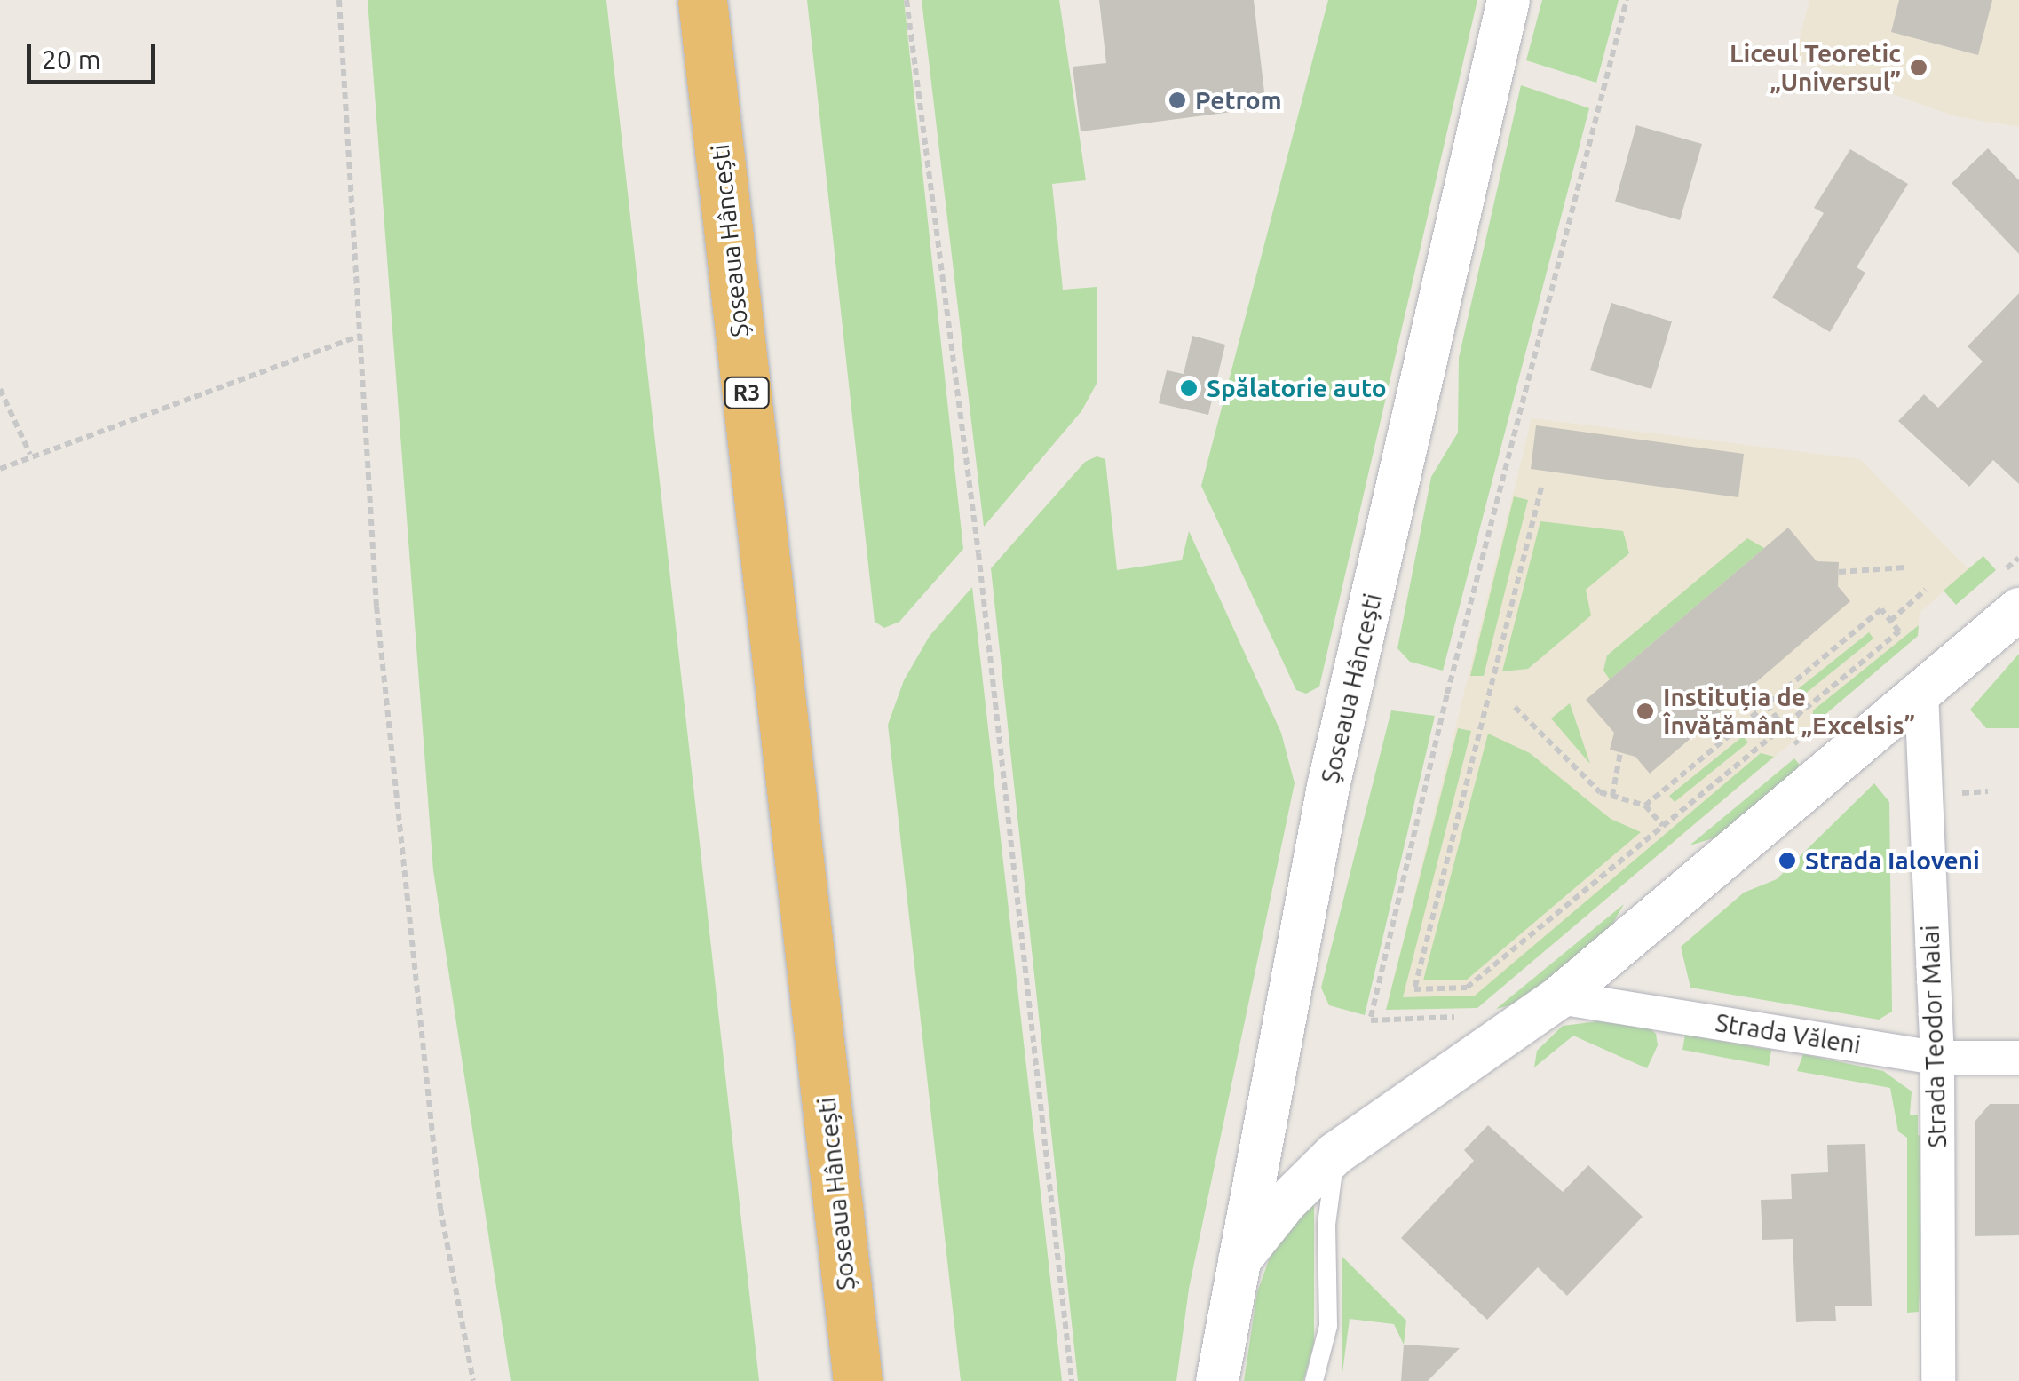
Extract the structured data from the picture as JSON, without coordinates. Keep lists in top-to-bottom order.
{
  "streets": {
    "highway": ["Șoseaua Hâncești", "R3"],
    "street": ["Strada Văleni", "Strada Teodor Malai"]
  },
  "crossings": [
    ["Strada Văleni", "Strada Teodor Malai"]
  ],
  "places": [
    "Liceul Teoretic „Universul”",
    "Petrom",
    "Spălatorie auto",
    "Instituția de Învățământ „Excelsis”",
    "Strada Ialoveni"
  ],
  "scale_bar": "20 m"
}
